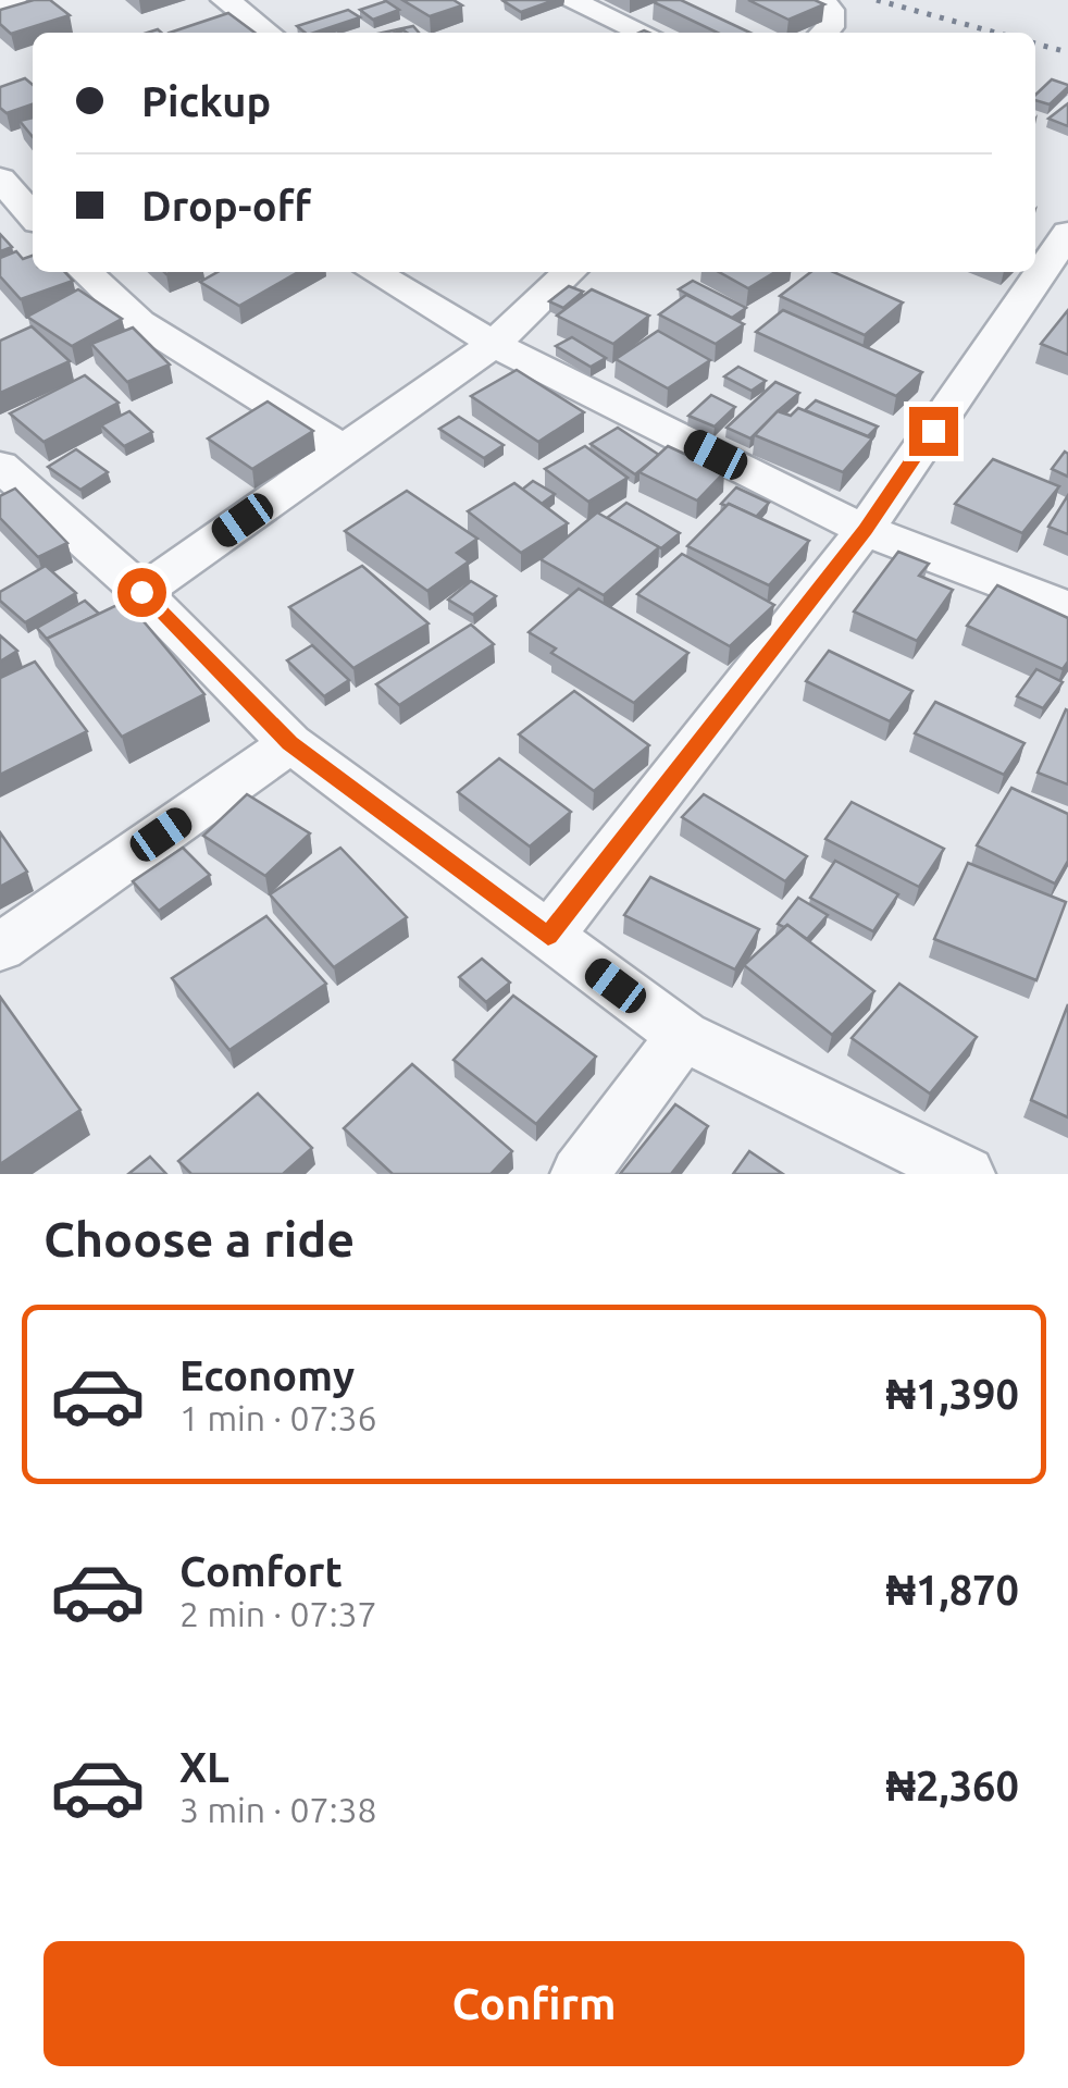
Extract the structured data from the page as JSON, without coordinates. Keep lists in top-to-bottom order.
{
  "page": {
    "banner": ["Pickup", "Drop-off"],
    "heading": "Choose a ride",
    "list": [
      {
        "name": "Economy",
        "note": "1 min · 07:36",
        "value": "₦1,390"
      },
      {
        "name": "Comfort",
        "note": "2 min · 07:37",
        "value": "₦1,870"
      },
      {
        "name": "XL",
        "note": "3 min · 07:38",
        "value": "₦2,360"
      }
    ],
    "buttons": "Confirm"
  }
}
